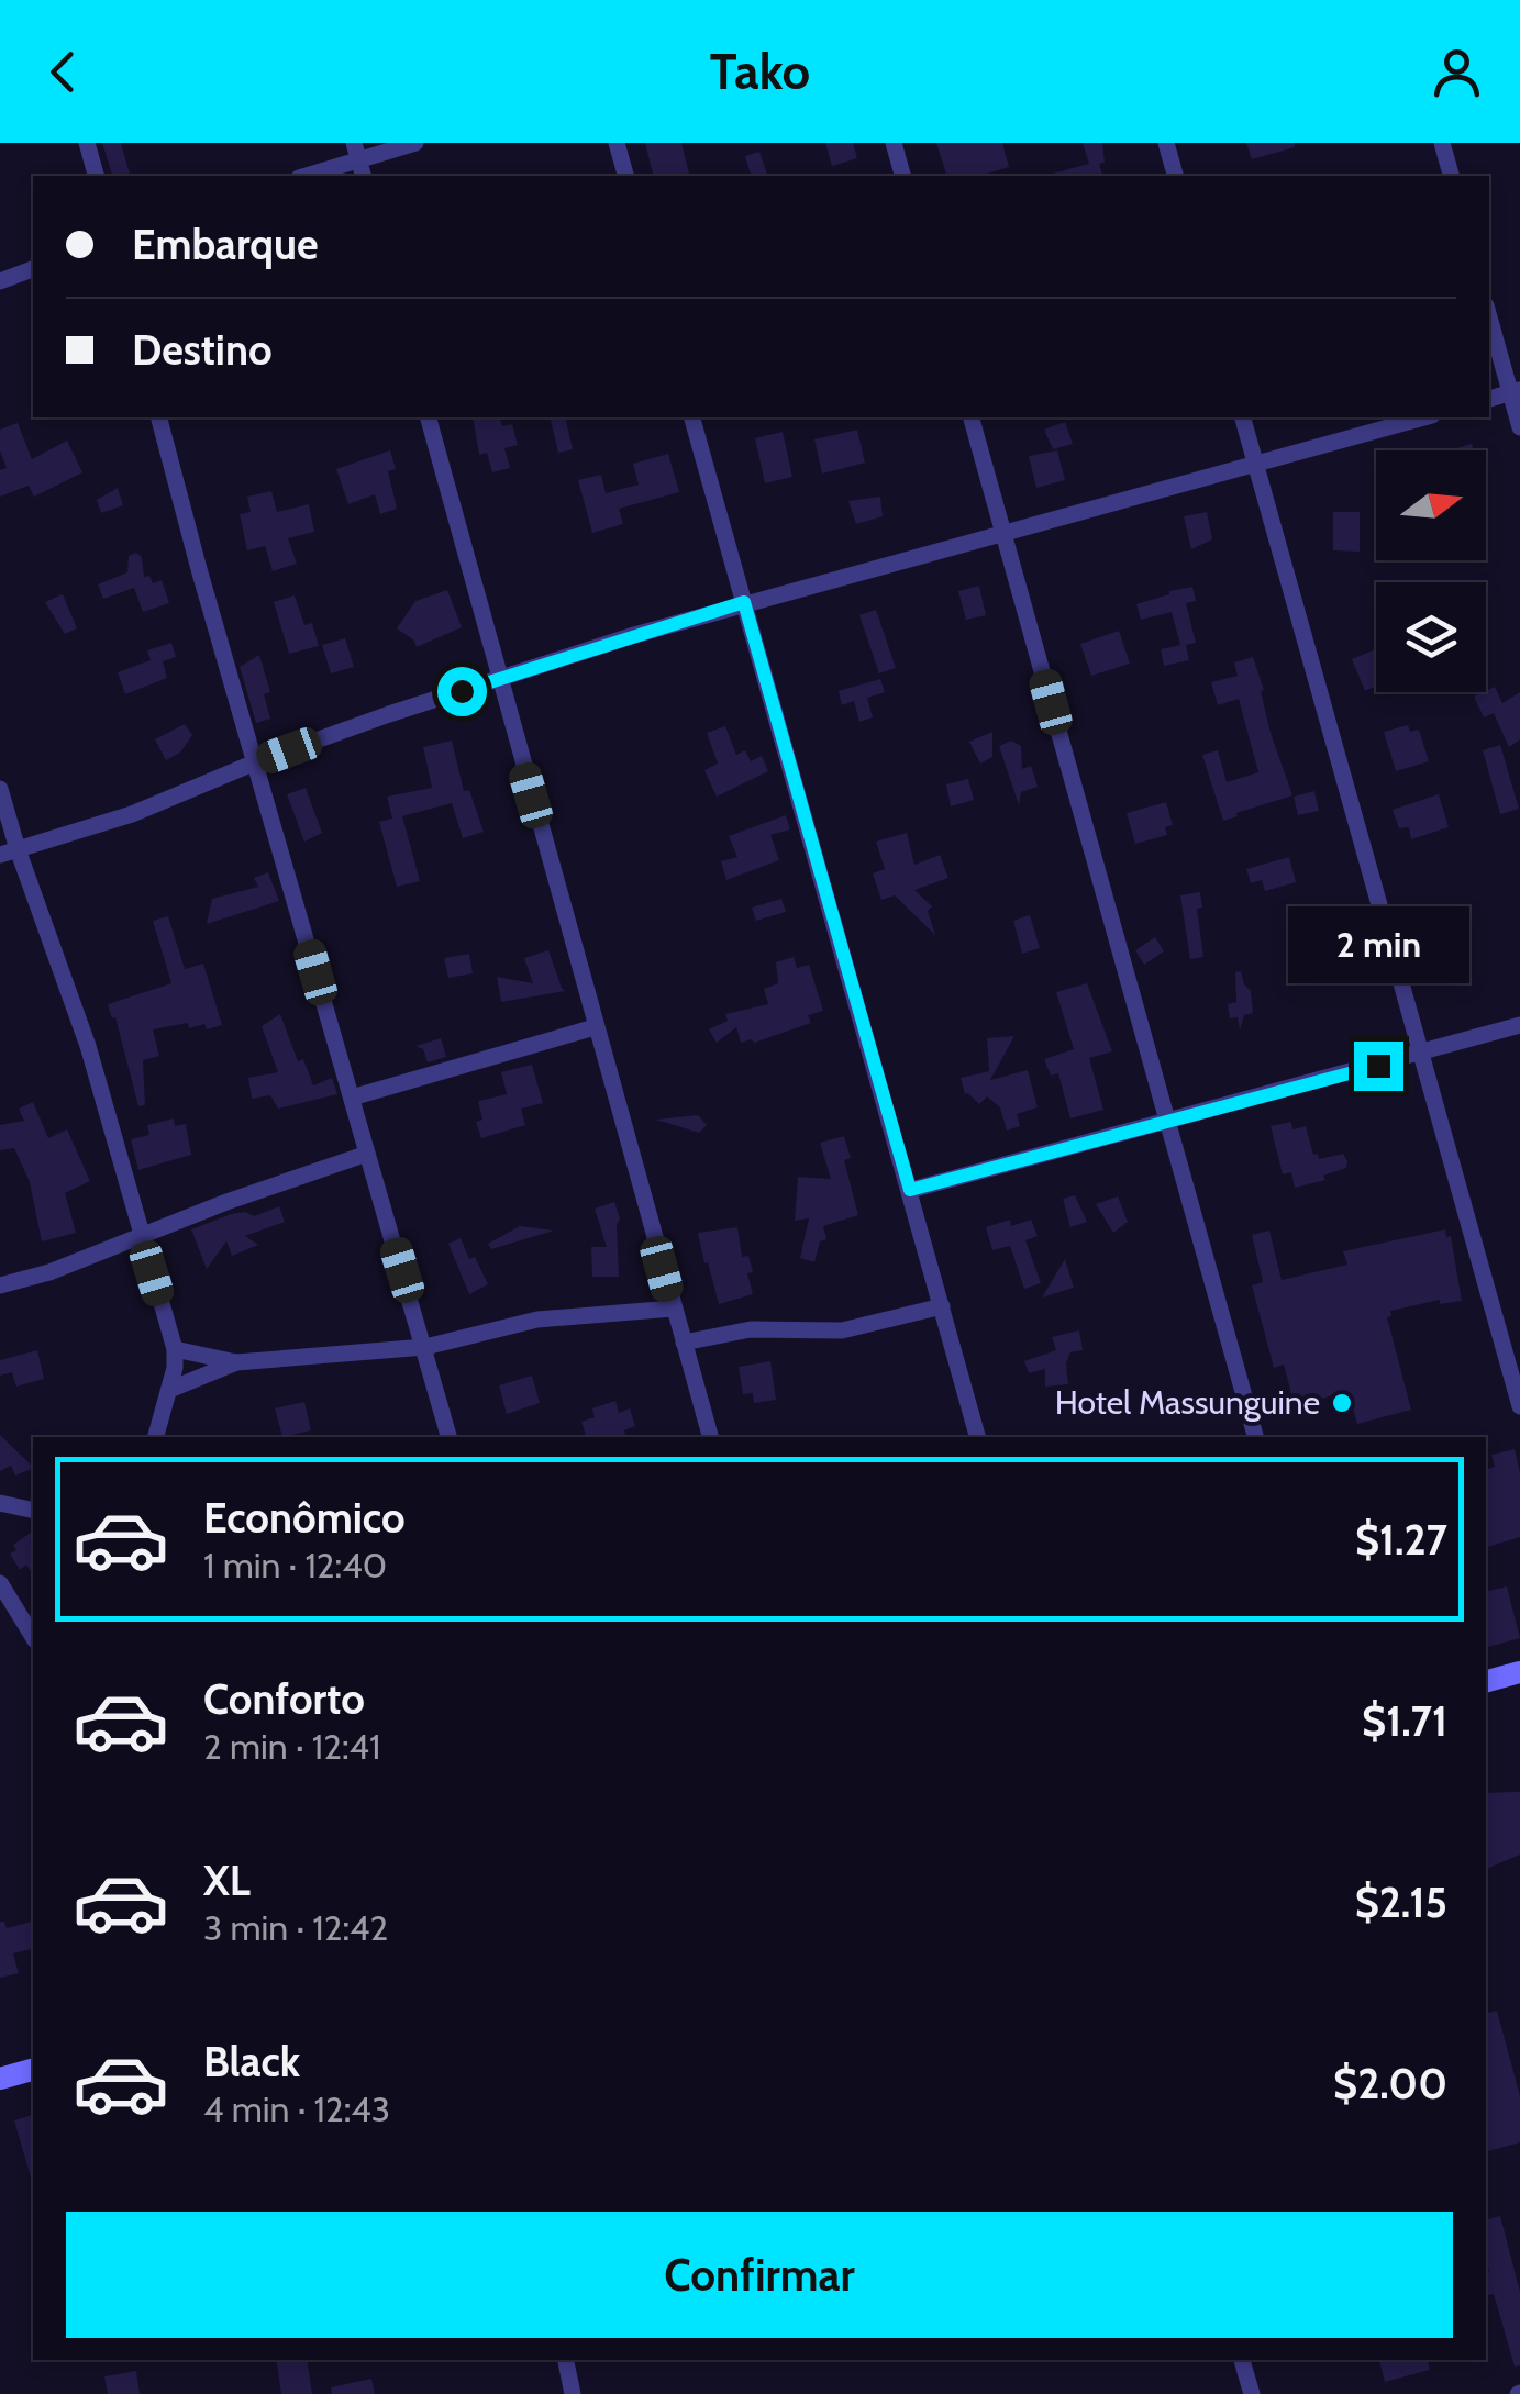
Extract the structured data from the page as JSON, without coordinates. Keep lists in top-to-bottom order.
{
  "places": ["Hotel Massunguine"],
  "north": "right",
  "page": {
    "header": "Tako",
    "banner": ["Embarque", "Destino"],
    "bubble": "2 min",
    "list": [
      {
        "name": "Econômico",
        "note": "1 min · 12:40",
        "value": "$1.27"
      },
      {
        "name": "Conforto",
        "note": "2 min · 12:41",
        "value": "$1.71"
      },
      {
        "name": "XL",
        "note": "3 min · 12:42",
        "value": "$2.15"
      },
      {
        "name": "Black",
        "note": "4 min · 12:43",
        "value": "$2.00"
      }
    ],
    "buttons": "Confirmar"
  }
}
